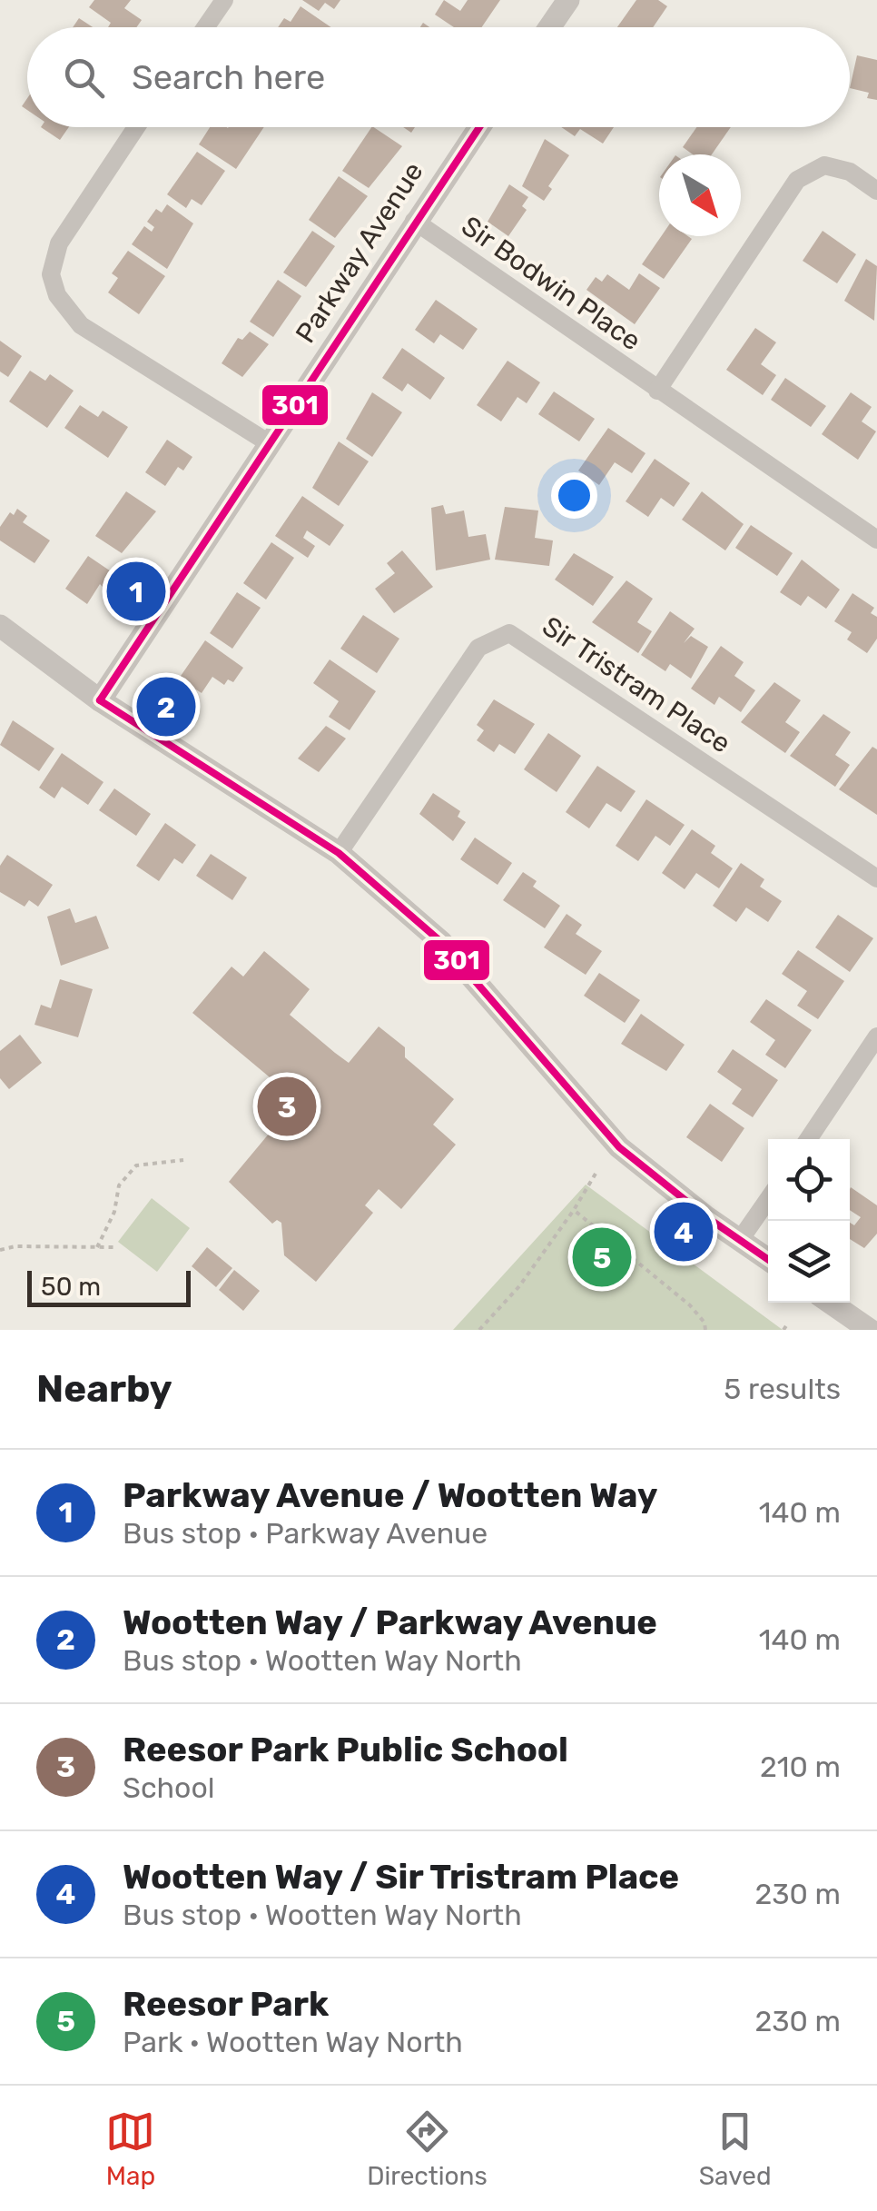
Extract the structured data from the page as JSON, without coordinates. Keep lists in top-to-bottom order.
{
  "streets": {
    "street": ["Parkway Avenue", "Sir Bodwin Place", "Sir Tristram Place"]
  },
  "crossings": [
    ["Parkway Avenue", "Sir Bodwin Place"]
  ],
  "lines": ["transit line 301"],
  "scale_bar": "50 m",
  "north": "bottom right",
  "page": {
    "search": "Search here",
    "pins": [
      "1",
      "2",
      "3",
      "4",
      "5"
    ],
    "scale": "50 m",
    "heading": ["Nearby", "5 results"],
    "list": [
      {
        "mark": "1",
        "name": "Parkway Avenue / Wootten Way",
        "note": "Bus stop · Parkway Avenue",
        "value": "140 m"
      },
      {
        "mark": "2",
        "name": "Wootten Way / Parkway Avenue",
        "note": "Bus stop · Wootten Way North",
        "value": "140 m"
      },
      {
        "mark": "3",
        "name": "Reesor Park Public School",
        "note": "School",
        "value": "210 m"
      },
      {
        "mark": "4",
        "name": "Wootten Way / Sir Tristram Place",
        "note": "Bus stop · Wootten Way North",
        "value": "230 m"
      },
      {
        "mark": "5",
        "name": "Reesor Park",
        "note": "Park · Wootten Way North",
        "value": "230 m"
      }
    ],
    "nav": ["Map", "Directions", "Saved"]
  }
}
